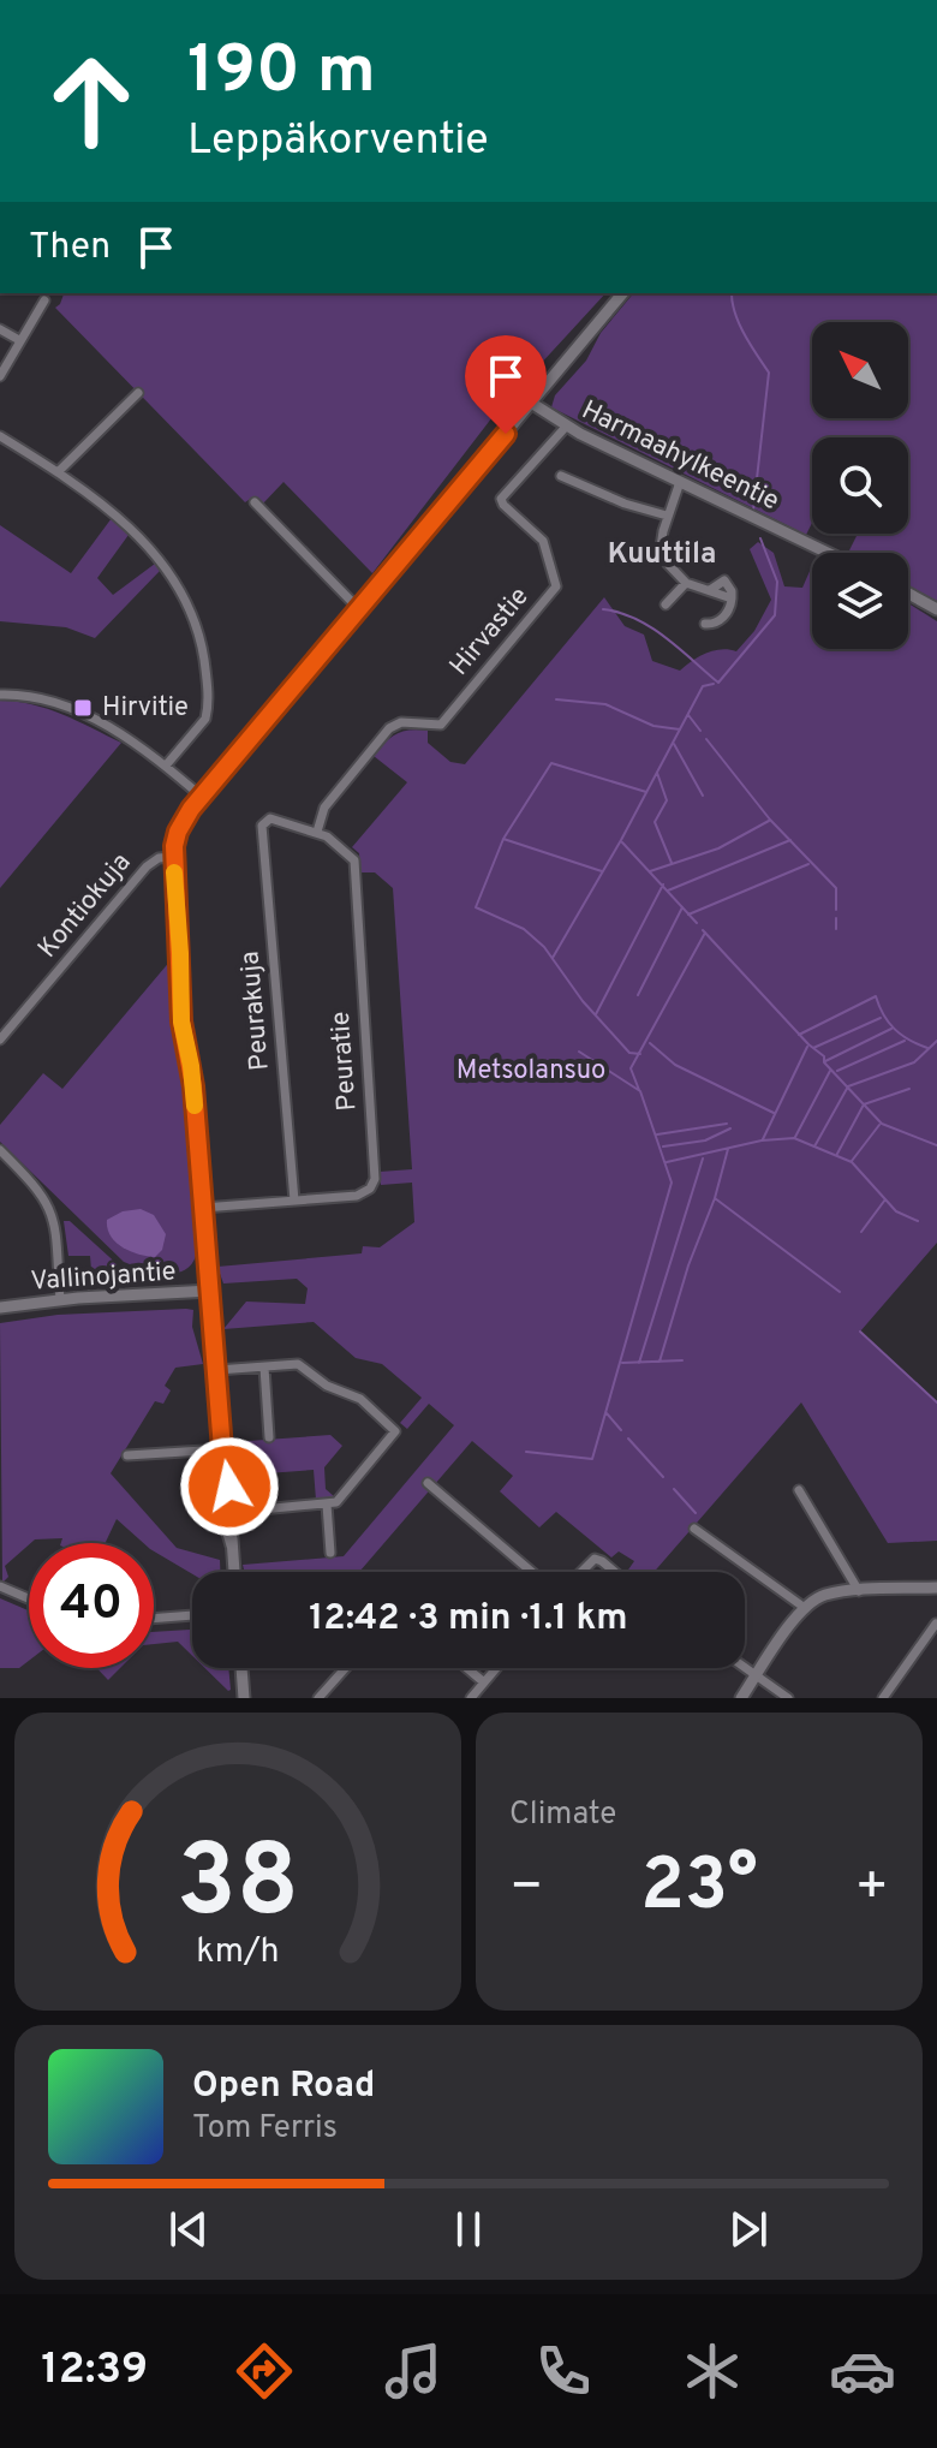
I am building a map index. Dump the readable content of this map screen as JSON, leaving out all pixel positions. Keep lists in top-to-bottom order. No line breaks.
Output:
{"streets":{"street":["Harmaahylkeentie","Hirvastie","Kontiokuja","Peurakuja","Peuratie","Vallinojantie"]},"crossings":[["Harmaahylkeentie","Hirvastie"],["Hirvastie","Peuratie"],["Peurakuja","Peuratie"]],"districts":["Kuuttila"],"parks":["Metsolansuo"],"places":{"transit":["Hirvitie"]},"north":"top left","page":{"turn":["190 m","Leppäkorventie"],"then":"Then","limit":"40","trip":"12:42 · 3 min · 1.1 km","tile":"Climate","heat":["−","23°","+"],"song":["Open Road","Tom Ferris"],"tabs":"12:39","gauge":["38","km/h"]}}
